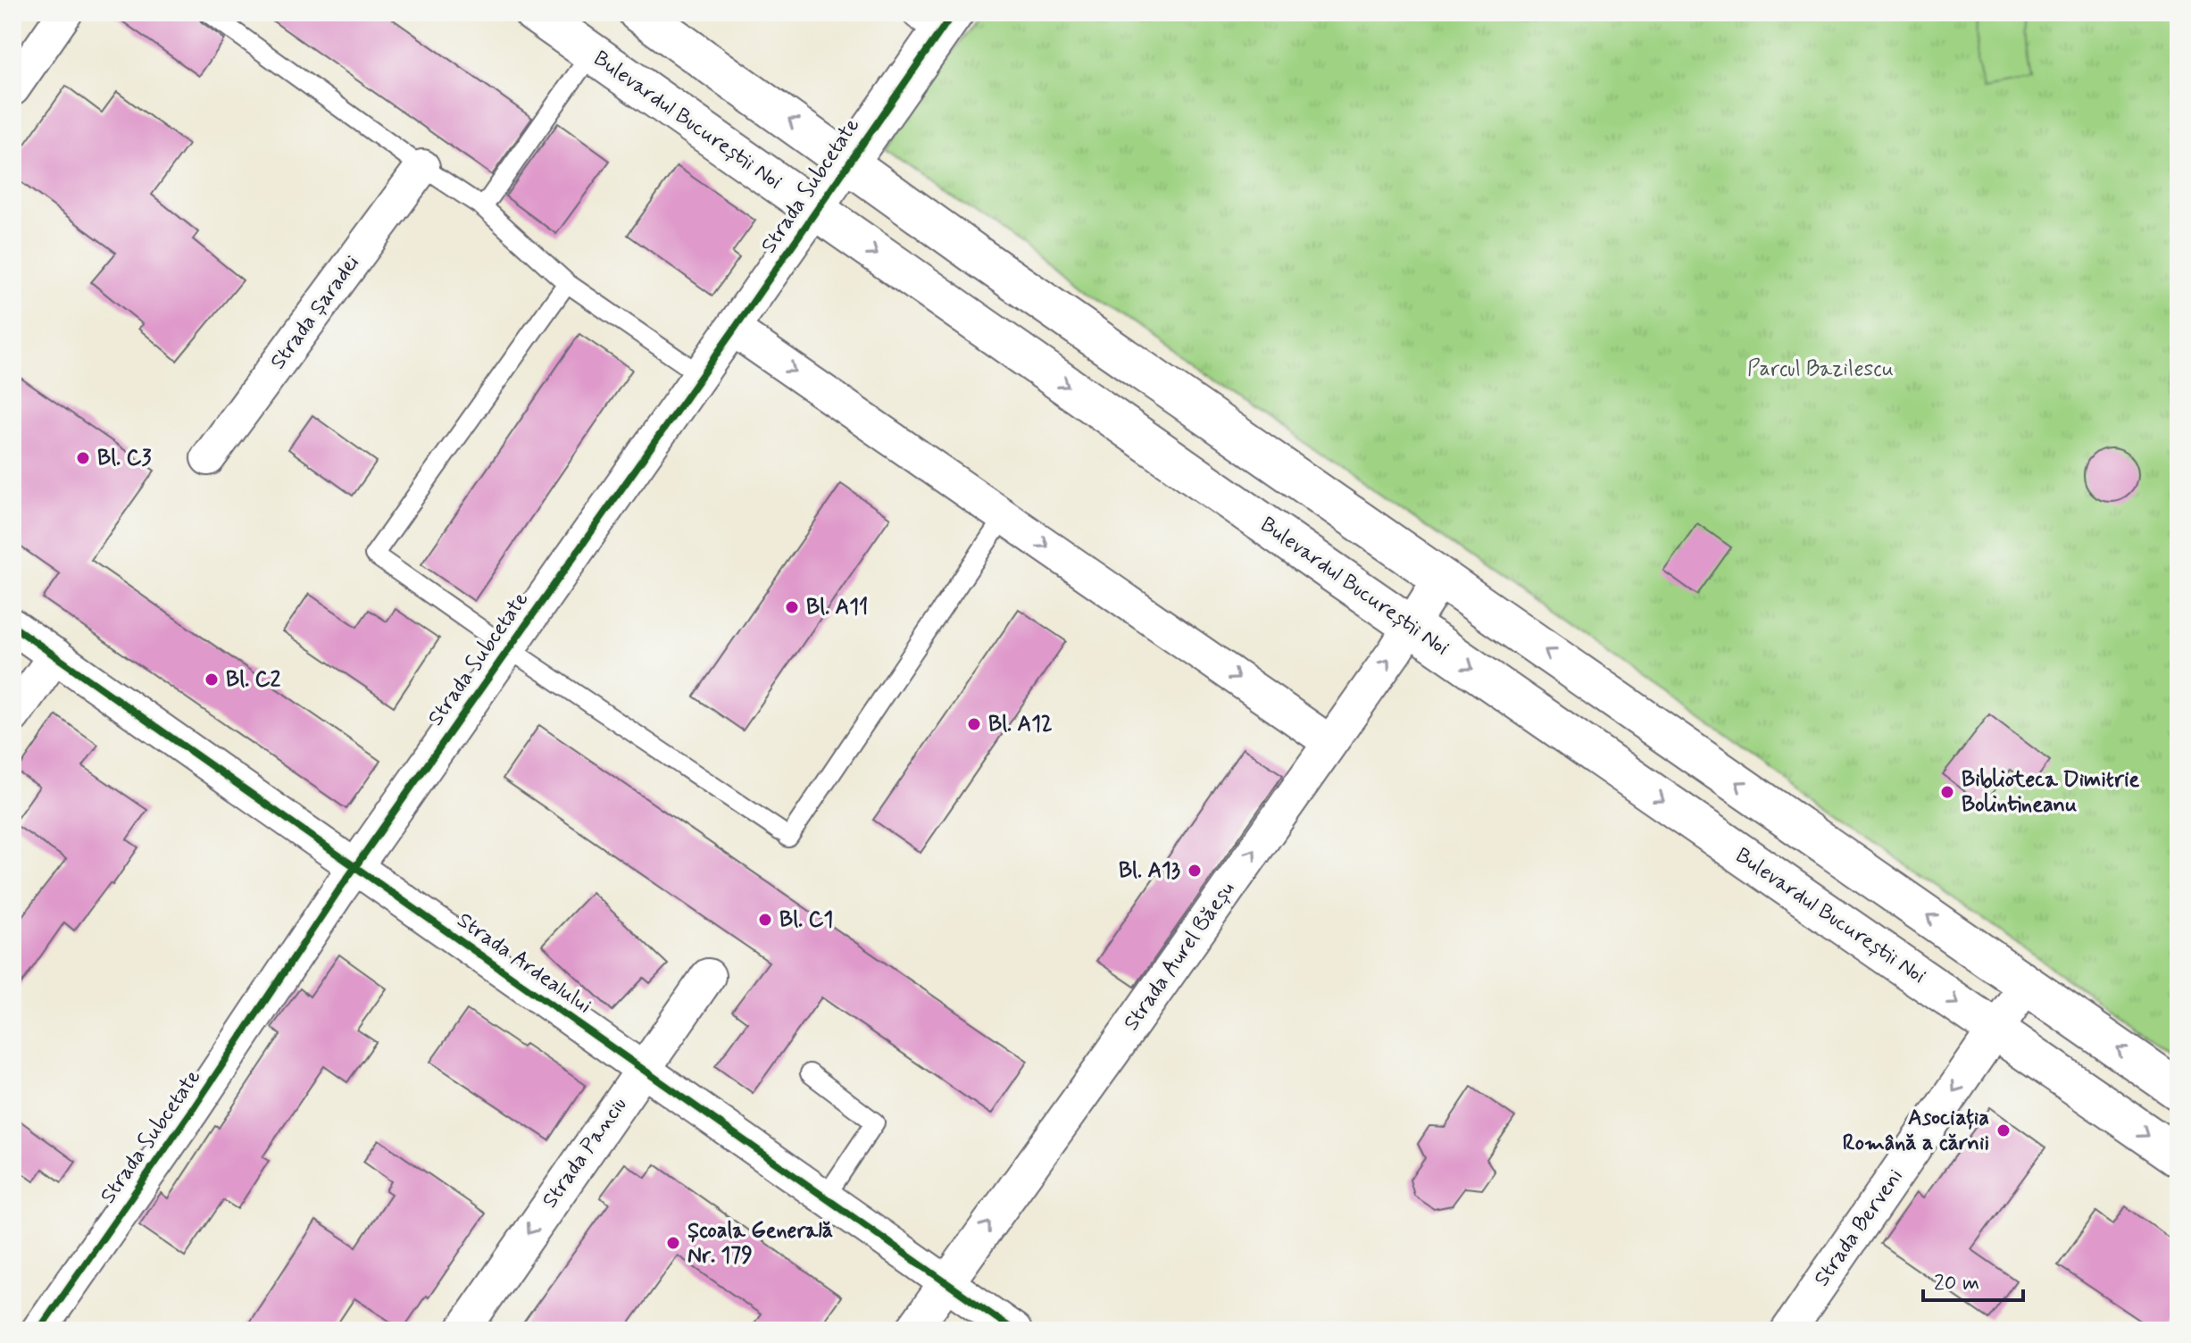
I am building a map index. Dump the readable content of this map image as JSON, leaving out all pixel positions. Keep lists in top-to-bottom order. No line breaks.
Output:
{"streets":{"main road":["Bulevardul Bucureștii Noi","Strada Subcetate"],"street":["Strada Șaradei","Strada Aurel Băeșu","Strada Ardealului","Strada Panciu","Strada Berveni"]},"crossings":[["Bulevardul Bucureștii Noi","Strada Subcetate"],["Bulevardul Bucureștii Noi","Strada Aurel Băeșu"],["Bulevardul Bucureștii Noi","Strada Berveni"],["Strada Subcetate","Strada Ardealului"],["Strada Aurel Băeșu","Strada Ardealului"],["Strada Ardealului","Strada Panciu"]],"one_way":["Strada Aurel Băeșu","Strada Panciu","Strada Berveni"],"parks":["Parcul Bazilescu"],"places":["Bl. C3","Bl. A11","Bl. C2","Bl. A12","Biblioteca Dimitrie Bolintineanu","Bl. A13","Bl. C1","Asociația Română a cărnii","Școala Generală Nr. 179"],"scale_bar":"20 m"}
